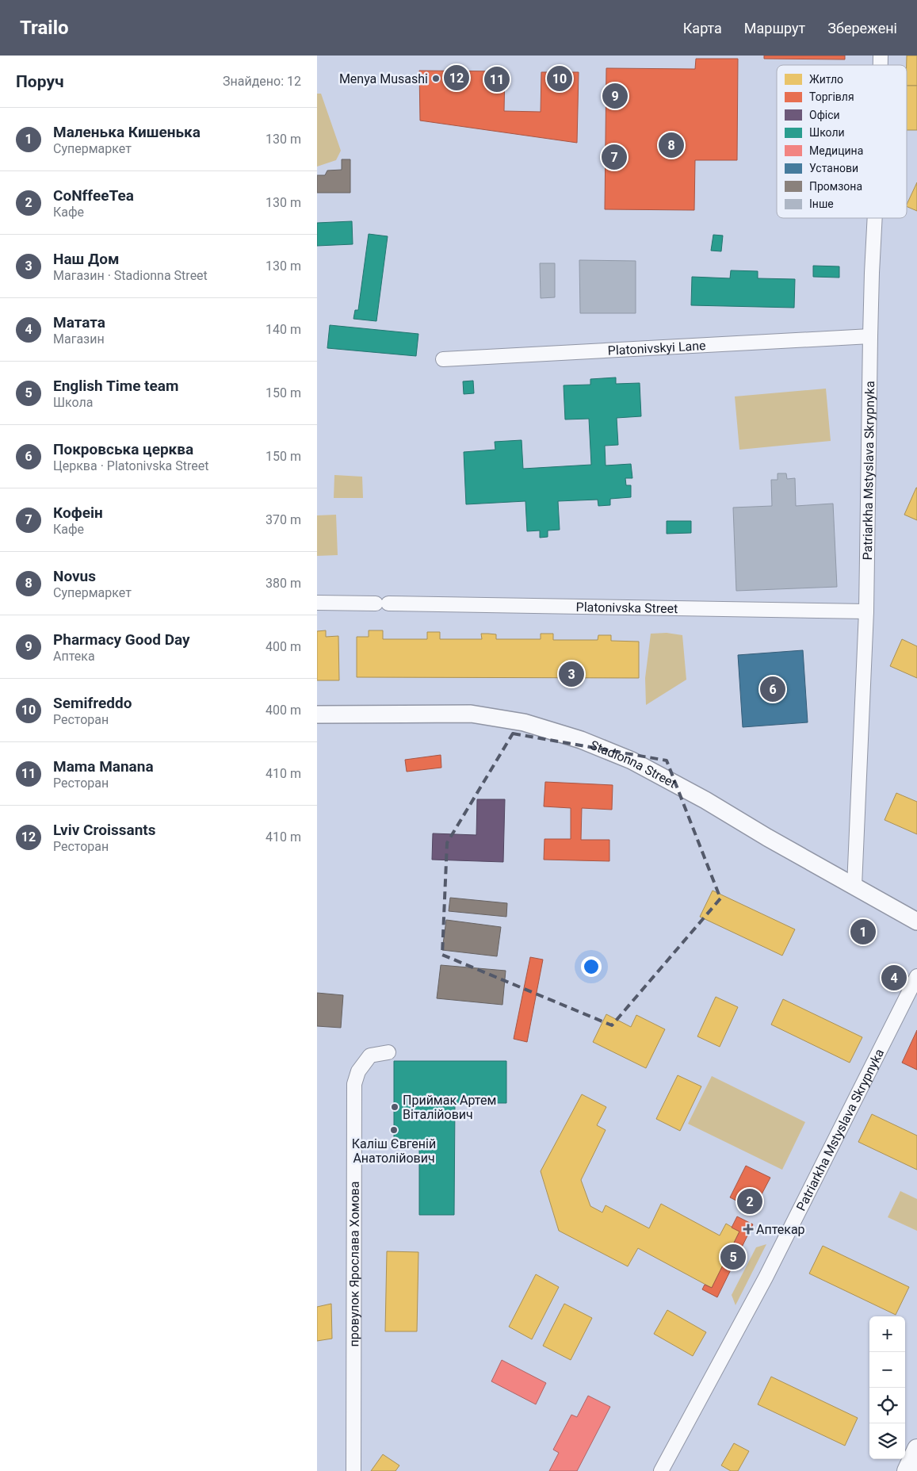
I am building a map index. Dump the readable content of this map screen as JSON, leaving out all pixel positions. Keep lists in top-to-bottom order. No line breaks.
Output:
{"streets":{"street":["Platonivskyi Lane","Patriarkha Mstyslava Skrypnyka","Platonivska Street","Stadionna Street","провулок Ярослава Хомова"]},"crossings":[["Platonivskyi Lane","Patriarkha Mstyslava Skrypnyka"],["Patriarkha Mstyslava Skrypnyka","Platonivska Street"],["Patriarkha Mstyslava Skrypnyka","Stadionna Street"]],"places":{"other":["Menya Musashi","Приймак Артем Віталійович","Каліш Євгеній Анатолійович"],"health":["Аптекар"]},"legend":["Житло","Торгівля","Офіси","Школи","Медицина","Установи","Промзона","Інше"],"page":{"header":"Trailo","nav":["Карта","Маршрут","Збережені"],"heading":["Поруч","Знайдено: 12"],"pins":["12","10","11","9","8","7","3","6","1","4","2","5"],"list":[{"mark":"1","name":"Маленька Кишенька","note":"Супермаркет","value":"130 m"},{"mark":"2","name":"CoNffeeTea","note":"Кафе","value":"130 m"},{"mark":"3","name":"Наш Дом","note":"Магазин · Stadionna Street","value":"130 m"},{"mark":"4","name":"Матата","note":"Магазин","value":"140 m"},{"mark":"5","name":"English Time team","note":"Школа","value":"150 m"},{"mark":"6","name":"Покровська церква","note":"Церква · Platonivska Street","value":"150 m"},{"mark":"7","name":"Кофеiн","note":"Кафе","value":"370 m"},{"mark":"8","name":"Novus","note":"Супермаркет","value":"380 m"},{"mark":"9","name":"Pharmacy Good Day","note":"Аптека","value":"400 m"},{"mark":"10","name":"Semifreddo","note":"Ресторан","value":"400 m"},{"mark":"11","name":"Mama Manana","note":"Ресторан","value":"410 m"},{"mark":"12","name":"Lviv Croissants","note":"Ресторан","value":"410 m"}],"map_buttons":["+","−"]}}
